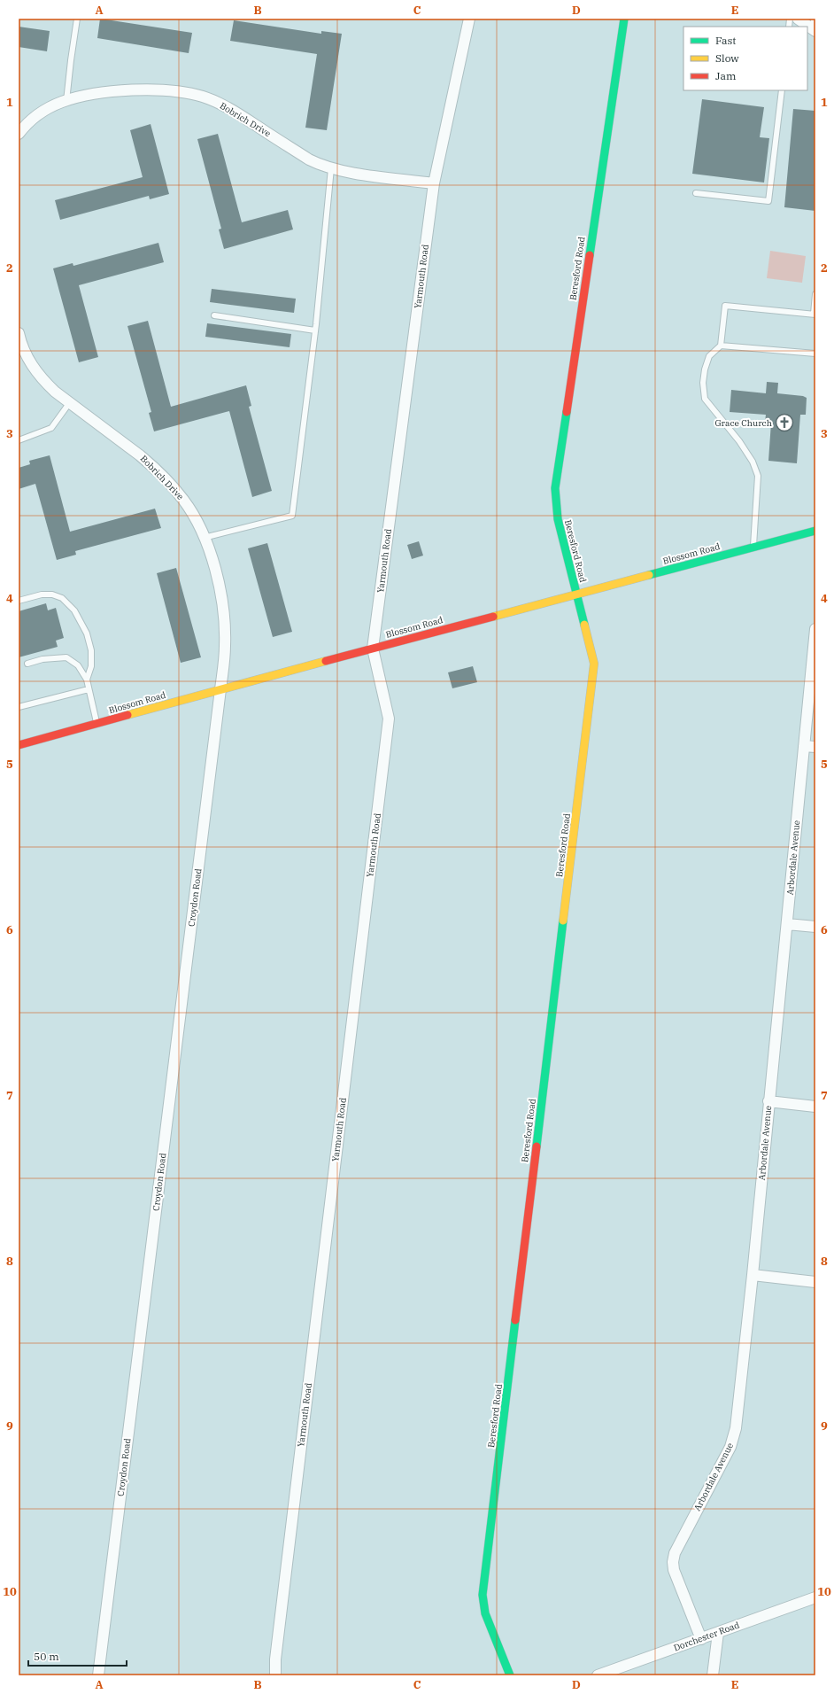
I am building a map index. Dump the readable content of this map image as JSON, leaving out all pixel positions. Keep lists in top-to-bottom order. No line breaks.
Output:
{"streets":{"street":["Bobrich Drive","Beresford Road","Yarmouth Road","Blossom Road","Arbordale Avenue","Croydon Road","Dorchester Road"]},"crossings":[["Bobrich Drive","Yarmouth Road"],["Bobrich Drive","Blossom Road"],["Bobrich Drive","Croydon Road"],["Beresford Road","Blossom Road"],["Yarmouth Road","Blossom Road"],["Blossom Road","Croydon Road"],["Arbordale Avenue","Dorchester Road"]],"places":{"church":["Grace Church"]},"legend":["Fast","Slow","Jam"],"scale_bar":"50 m","grid":{"columns":["A","B","C","D","E"],"rows":["1","2","3","4","5","6","7","8","9","10"]}}
